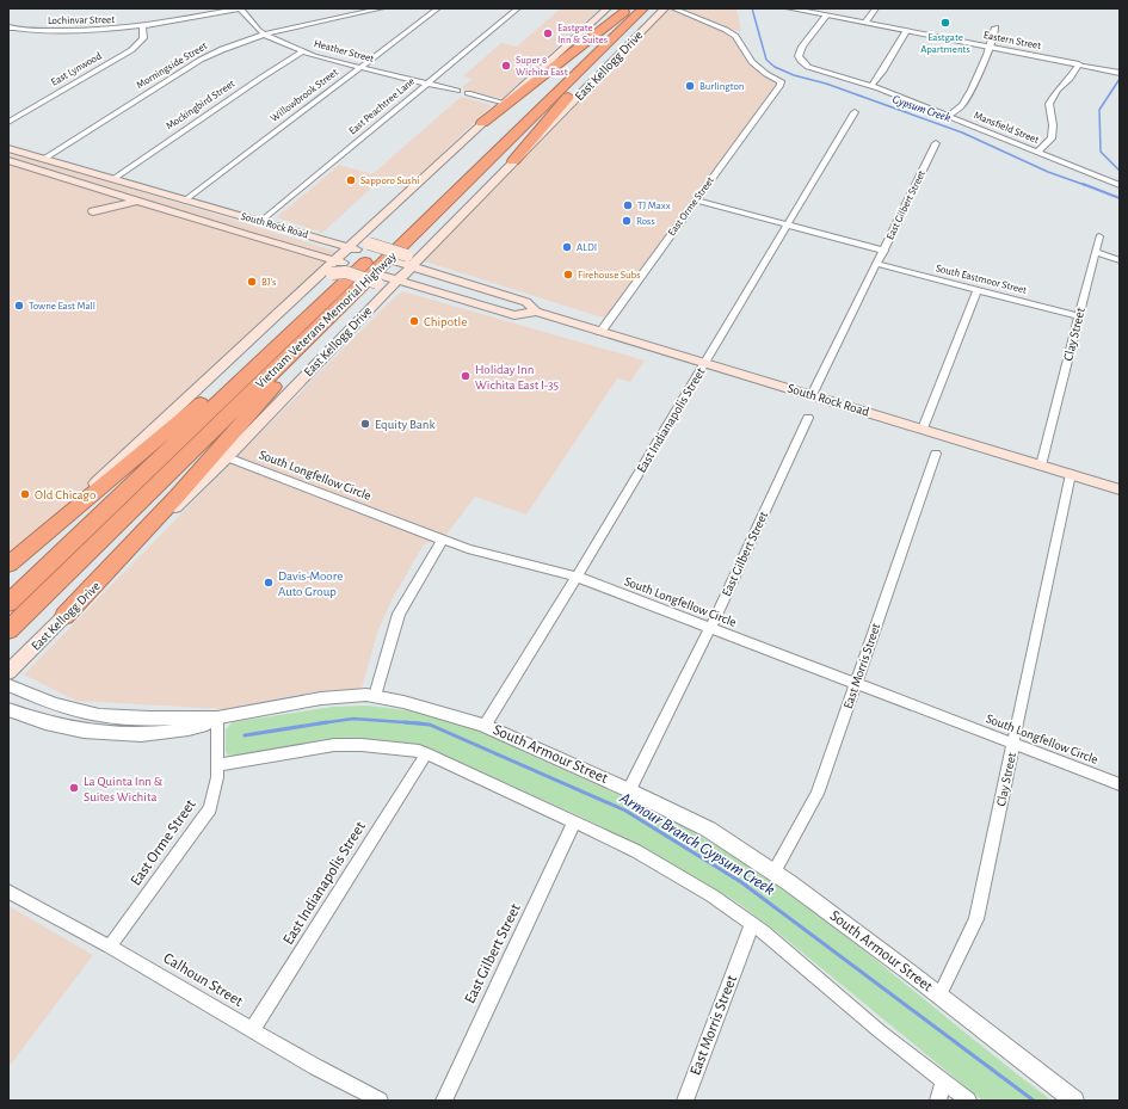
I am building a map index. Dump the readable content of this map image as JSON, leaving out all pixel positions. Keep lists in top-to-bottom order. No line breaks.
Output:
{"streets":{"highway":["Vietnam Veterans Memorial Highway"],"main road":["East Kellogg Drive","South Rock Road"],"street":["Lochinvar Street","Eastern Street","Heather Street","Morningside Street","East Lynwood","Willowbrook Street","Mockingbird Street","East Peachtree Lane","Mansfield Street","East Gilbert Street","East Orme Street","South Eastmoor Street","Clay Street","East Indianapolis Street","South Longfellow Circle","East Morris Street","South Armour Street","Calhoun Street"]},"crossings":[["Lochinvar Street","Heather Street"],["Lochinvar Street","East Lynwood"],["Eastern Street","Mansfield Street"],["Heather Street","Morningside Street"],["Heather Street","Willowbrook Street"],["Heather Street","Mockingbird Street"],["Heather Street","East Peachtree Lane"],["Morningside Street","South Rock Road"],["East Kellogg Drive","South Rock Road"],["East Kellogg Drive","South Longfellow Circle"],["Willowbrook Street","South Rock Road"],["Mockingbird Street","South Rock Road"],["East Peachtree Lane","South Rock Road"],["East Gilbert Street","South Rock Road"],["East Gilbert Street","South Eastmoor Street"],["East Gilbert Street","South Longfellow Circle"],["East Gilbert Street","South Armour Street"],["East Orme Street","South Rock Road"],["East Orme Street","South Armour Street"],["East Orme Street","Calhoun Street"],["South Rock Road","Vietnam Veterans Memorial Highway"],["South Rock Road","Clay Street"],["South Rock Road","East Indianapolis Street"],["South Eastmoor Street","Clay Street"],["Clay Street","South Longfellow Circle"],["Clay Street","South Armour Street"],["East Indianapolis Street","South Longfellow Circle"],["East Indianapolis Street","South Armour Street"],["East Indianapolis Street","Calhoun Street"],["South Longfellow Circle","East Morris Street"],["East Morris Street","South Armour Street"]],"water":["Gypsum Creek","Armour Branch Gypsum Creek"],"places":["Eastgate Apartments","Eastgate Inn & Suites","Super 8 Wichita East","Burlington","Sapporo Sushi","TJ Maxx","Ross","ALDI","Firehouse Subs","BJ's","Towne East Mall","Chipotle","Holiday Inn Wichita East I-35","Equity Bank","Old Chicago","Davis-Moore Auto Group","La Quinta Inn & Suites Wichita"]}
